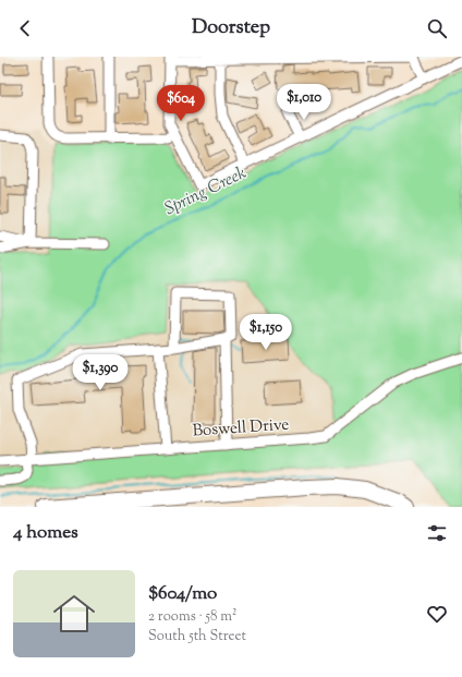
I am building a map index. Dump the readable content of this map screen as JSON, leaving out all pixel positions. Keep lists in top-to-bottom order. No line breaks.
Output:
{"streets":{"street":["Boswell Drive"]},"water":["Spring Creek"],"page":{"header":"Doorstep","price":["$1,010","$604","$1,150","$1,390"],"heading":"4 homes","list":[{"name":"$604/mo","note":"2 rooms · 58 m² · South 5th Street"}]}}
